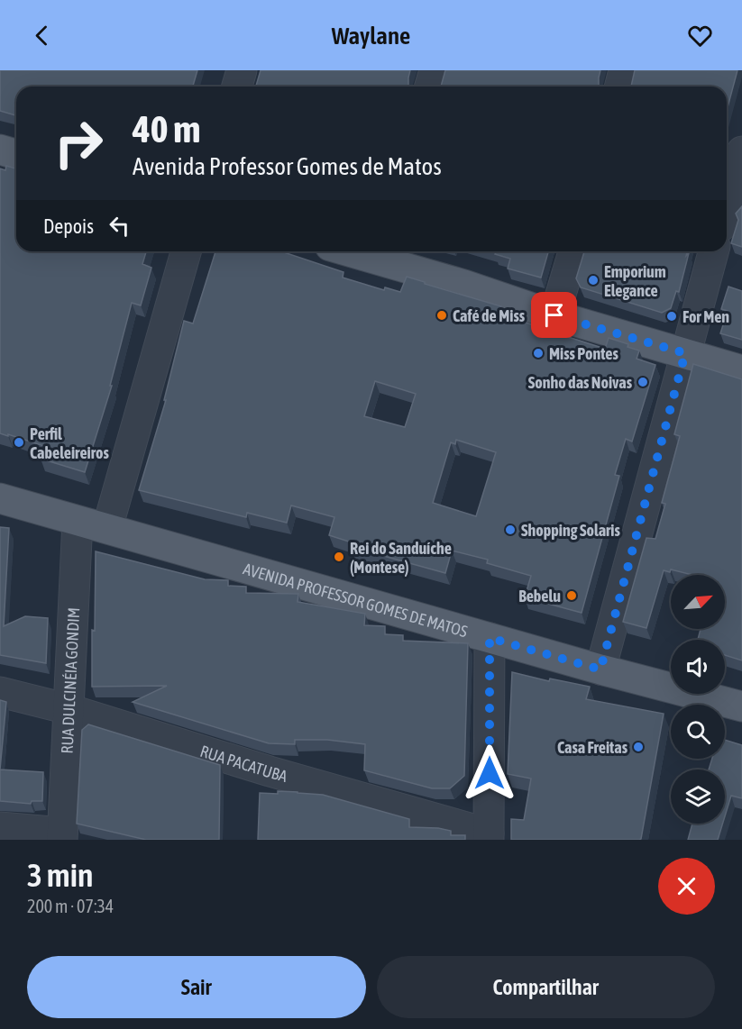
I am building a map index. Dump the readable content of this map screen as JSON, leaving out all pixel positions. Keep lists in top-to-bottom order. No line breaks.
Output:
{"streets":{"main road":["AVENIDA PROFESSOR GOMES DE MATOS"],"street":["RUA DULCINÉIA GONDIM","RUA PACATUBA"]},"crossings":[["AVENIDA PROFESSOR GOMES DE MATOS","RUA DULCINÉIA GONDIM"],["RUA DULCINÉIA GONDIM","RUA PACATUBA"]],"places":["Emporium Elegance","Café de Miss","For Men","Miss Pontes","Sonho das Noivas","Perfil Cabeleireiros","Shopping Solaris","Rei do Sanduíche (Montese)","Bebelu","Casa Freitas"],"north":"top right","page":{"header":"Waylane","turn":["40 m","Avenida Professor Gomes de Matos"],"then":"Depois","heading":["3 min","200 m · 07:34"],"buttons":["Sair","Compartilhar"]}}
